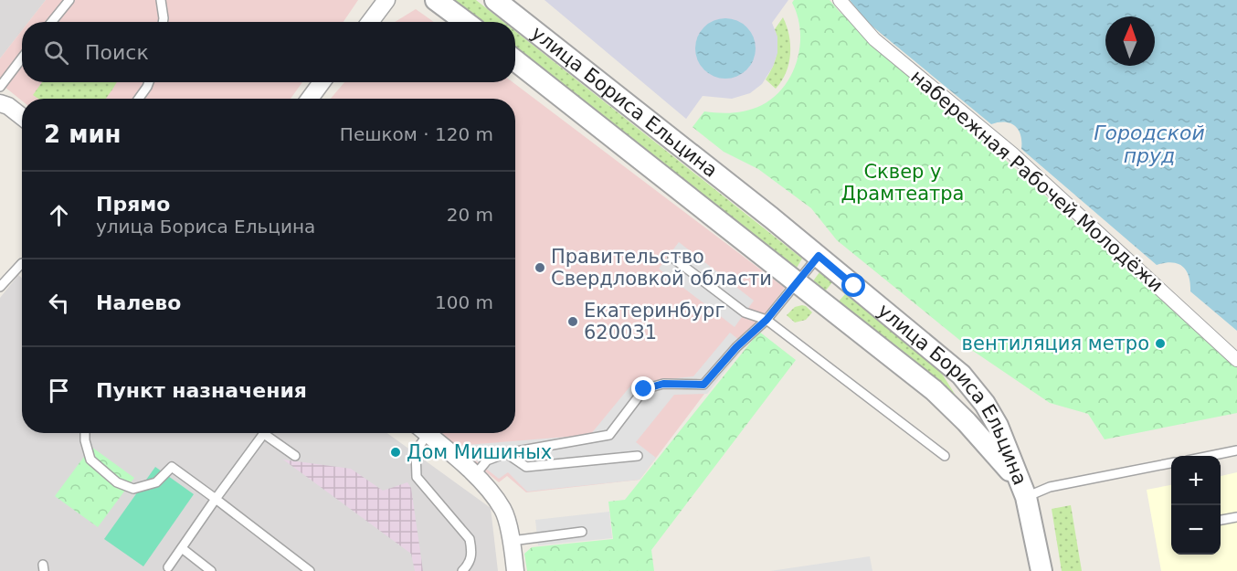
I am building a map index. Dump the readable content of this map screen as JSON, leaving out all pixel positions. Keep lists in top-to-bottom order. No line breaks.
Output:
{"streets":{"street":["улица Бориса Ельцина","набережная Рабочей Молодёжи"]},"water":["Городской пруд"],"parks":["Сквер у Драмтеатра"],"places":["Правительство Свердловкой области","Екатеринбург 620031","вентиляция метро","Дом Мишиных"],"north":"top","page":{"search":"Поиск","heading":["2 мин","Пешком · 120 m"],"list":[["Прямо","улица Бориса Ельцина","20 m"],["Налево","100 m"],"Пункт назначения"],"map_buttons":["+","−"]}}
